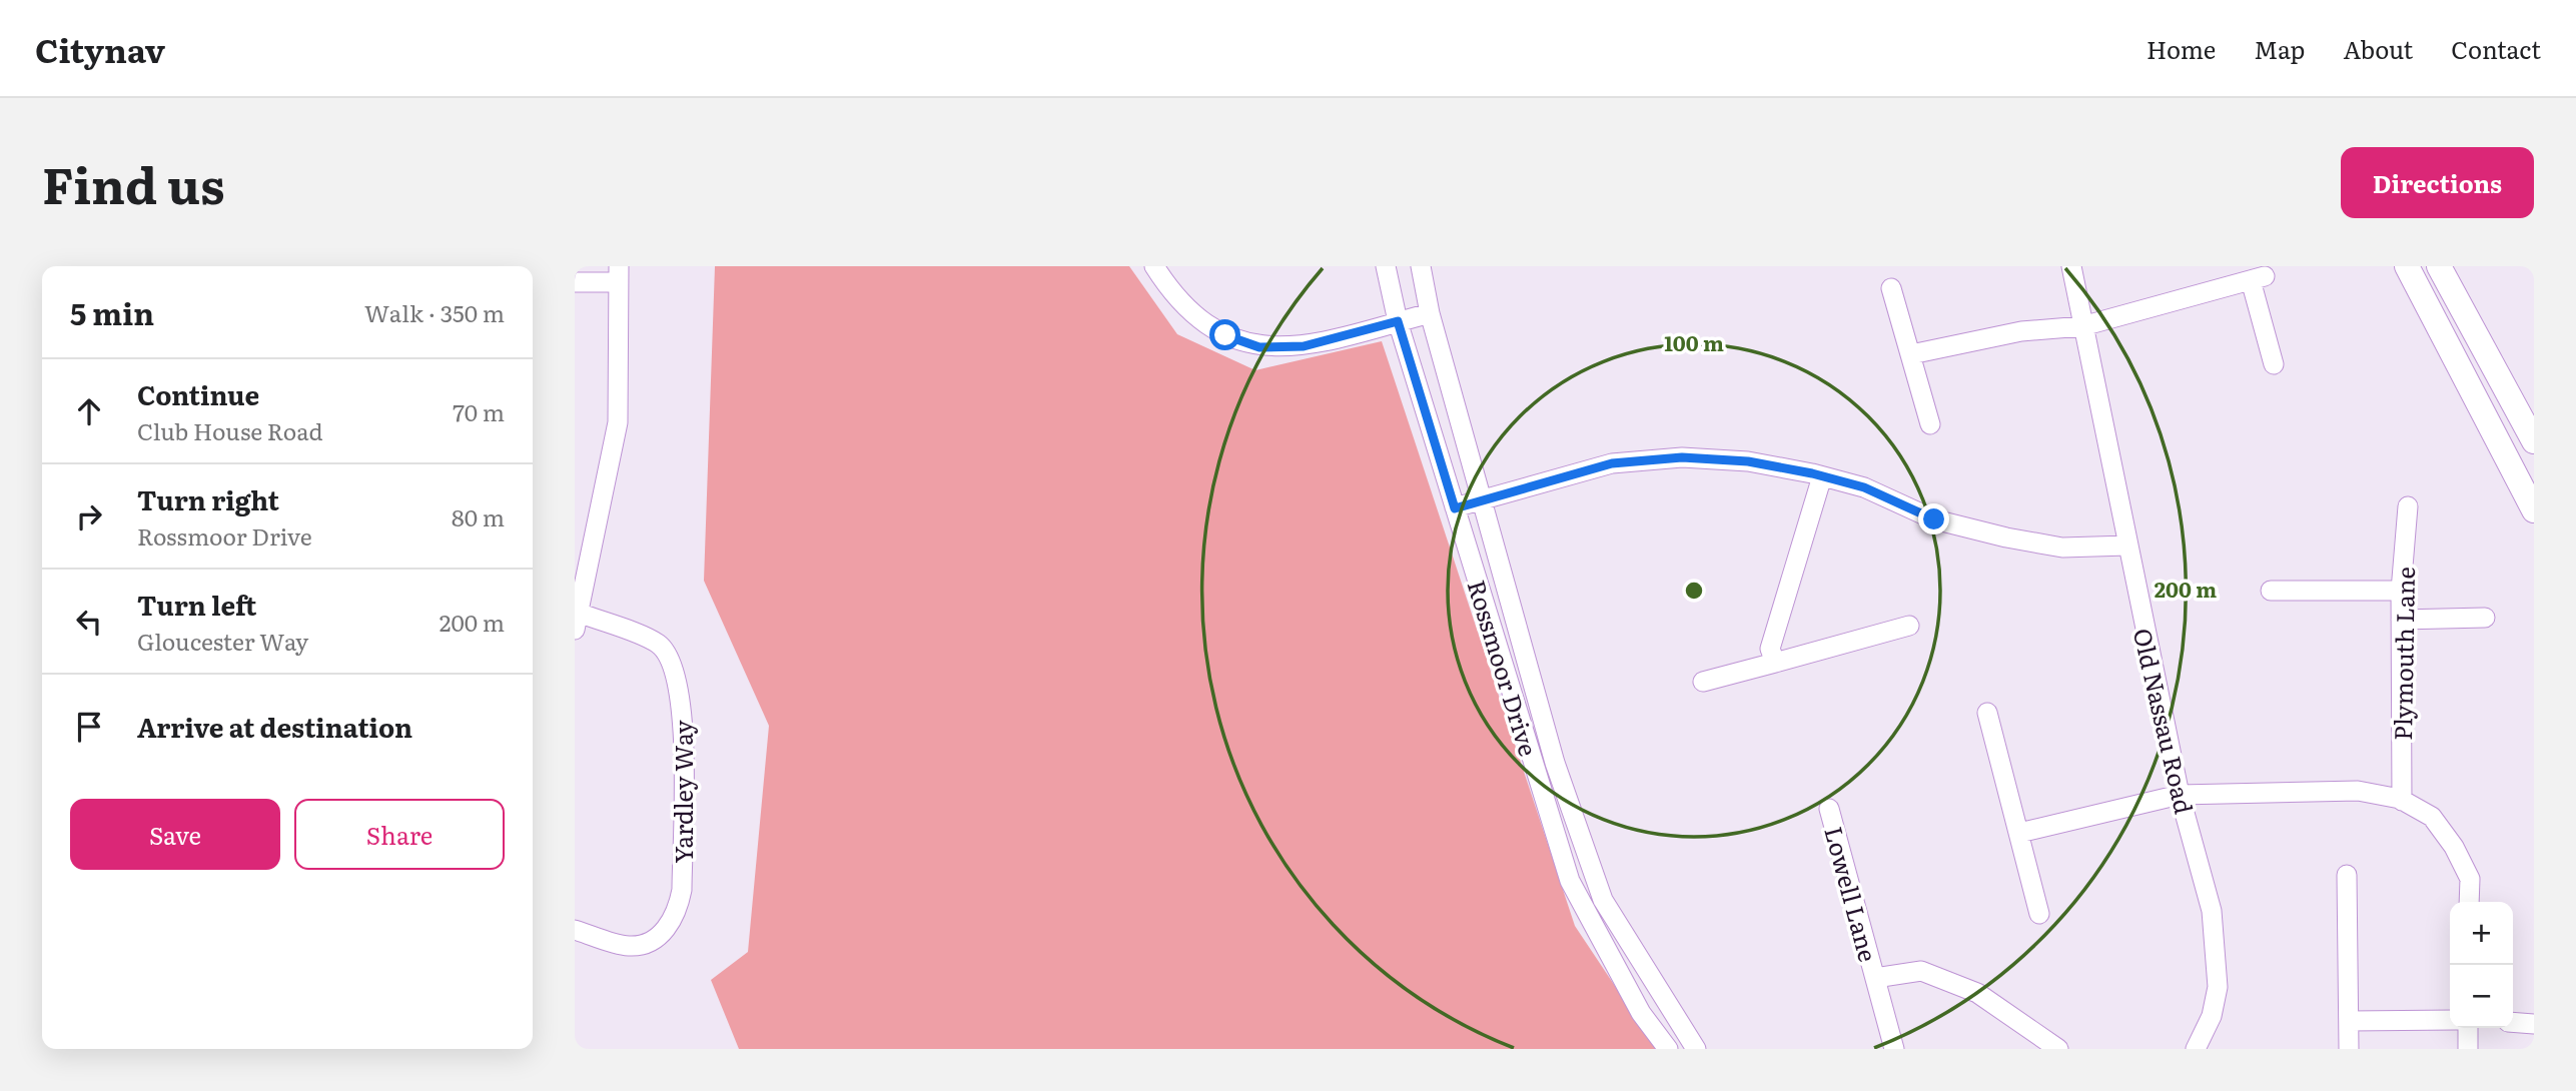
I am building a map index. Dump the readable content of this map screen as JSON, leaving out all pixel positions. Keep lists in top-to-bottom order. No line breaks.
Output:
{"streets":{"street":["Plymouth Lane","Rossmoor Drive","Old Nassau Road","Yardley Way","Lowell Lane"]},"page":{"header":"Citynav","nav":["Home","Map","About","Contact"],"title":"Find us","buttons":["Directions",["Save","Share"]],"heading":["5 min","Walk · 350 m"],"list":[["Continue","Club House Road","70 m"],["Turn right","Rossmoor Drive","80 m"],["Turn left","Gloucester Way","200 m"],"Arrive at destination"],"map_buttons":["+","−"]},"rings":["100 m","200 m"]}
